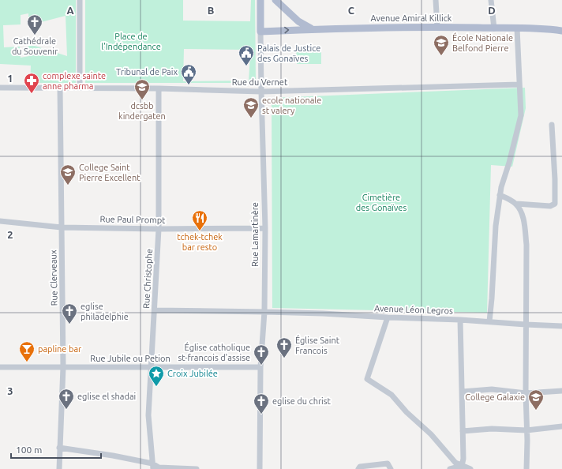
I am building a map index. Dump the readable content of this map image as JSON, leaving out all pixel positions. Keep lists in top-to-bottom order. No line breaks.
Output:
{"streets":{"main road":["Avenue Amiral Killick","Rue Lamartinère"],"street":["Rue du Vernet","Rue Paul Prompt","Rue Clerveaux","Rue Christophe","Avenue Léon Legros","Rue Jubile ou Petion"]},"crossings":[["Avenue Amiral Killick","Rue Lamartinère"],["Rue du Vernet","Rue Lamartinère"],["Rue du Vernet","Rue Clerveaux"],["Rue du Vernet","Rue Christophe"],["Rue Paul Prompt","Rue Lamartinère"],["Rue Paul Prompt","Rue Clerveaux"],["Rue Paul Prompt","Rue Christophe"],["Rue Lamartinère","Avenue Léon Legros"],["Rue Lamartinère","Rue Jubile ou Petion"],["Rue Clerveaux","Rue Jubile ou Petion"],["Rue Christophe","Avenue Léon Legros"],["Rue Christophe","Rue Jubile ou Petion"]],"parks":["Place de l'Indépendance","Cimetière des Gonaïves"],"places":{"church":["Cathédrale du Souvenir","eglise philadelphie","Église Saint Francois","Église catholique st-francois d'assise","eglise el shadai","eglise du christ"],"school or university":["École Nationale Belfond Pierre","dcsbb kindergaten","ecole nationale st valery","College Saint Pierre Excellent","College Galaxie"],"public building":["Palais de Justice des Gonaïves","Tribunal de Paix"],"pharmacy":["complexe sainte anne pharma"],"restaurant":["tchek-tchek bar resto"],"bar":["papline bar"],"place":["Croix Jubilée"]},"scale_bar":"100 m","grid":{"columns":["A","B","C","D"],"rows":["1","2","3"]}}
